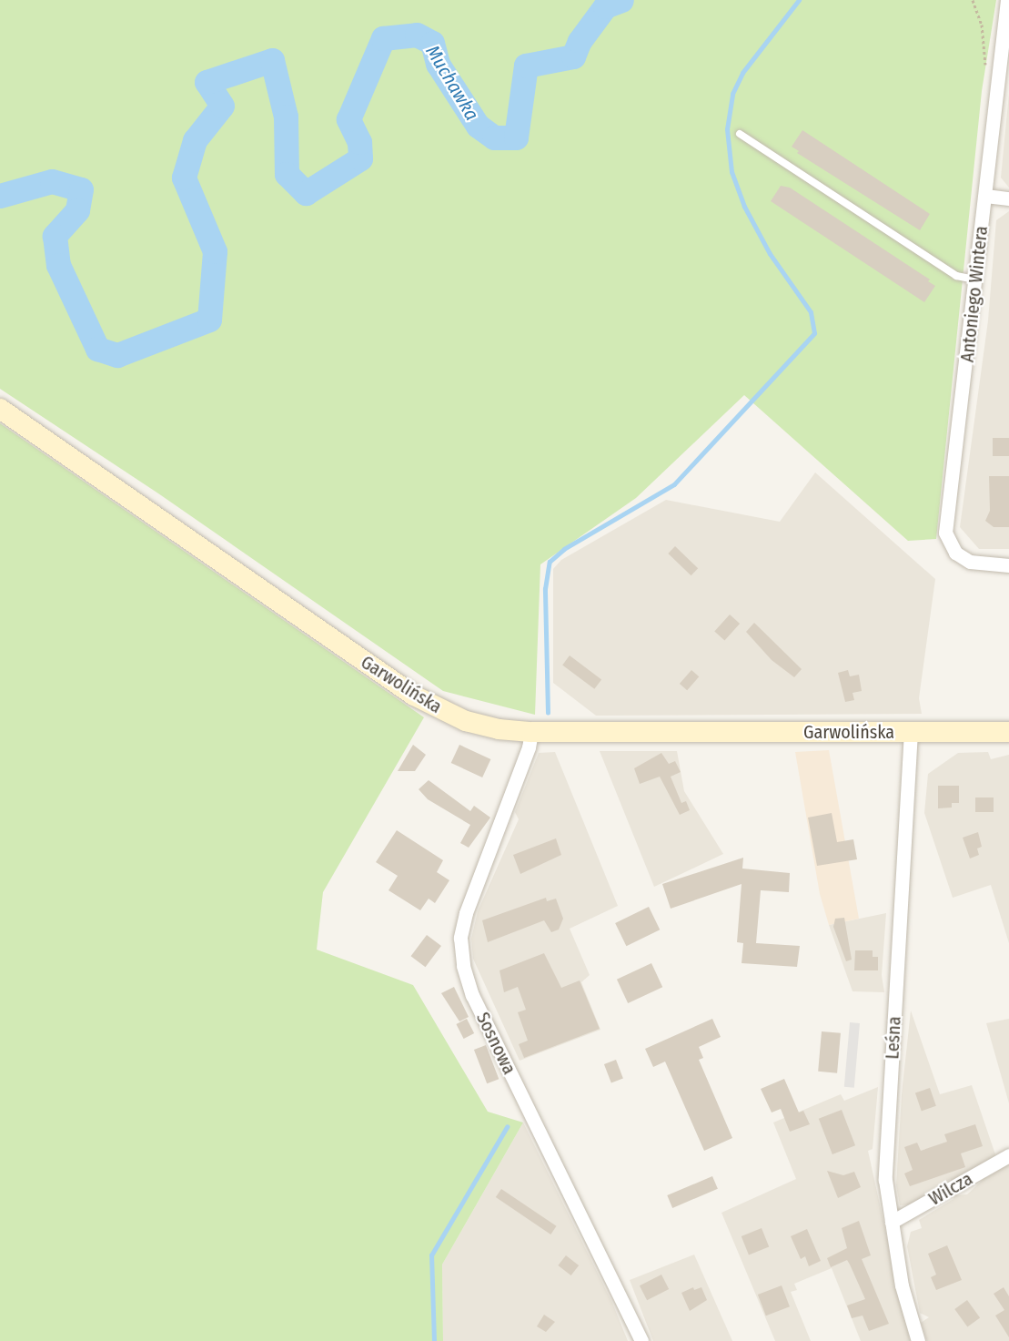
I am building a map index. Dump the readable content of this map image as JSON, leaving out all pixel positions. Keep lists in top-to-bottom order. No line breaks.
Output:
{"streets":{"main road":["Garwolińska"],"street":["Antoniego Wintera","Leśna","Sosnowa","Wilcza"]},"crossings":[["Garwolińska","Leśna"],["Garwolińska","Sosnowa"],["Leśna","Wilcza"]],"water":["Muchawka"]}
